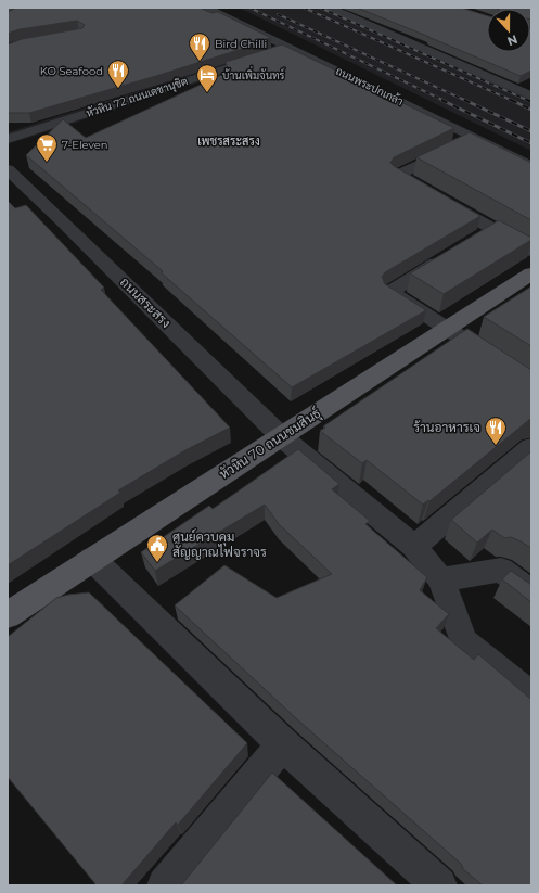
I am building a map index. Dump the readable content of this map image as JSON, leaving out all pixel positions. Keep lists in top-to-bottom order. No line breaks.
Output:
{"streets":{"main road":["หัวหิน 70 ถนนชมสินธุ์"],"street":["ถนนพระปกเกล้า","หัวหิน 72 ถนนเดชานุชิต","ถนนสระสรง"]},"crossings":[["ถนนพระปกเกล้า","หัวหิน 72 ถนนเดชานุชิต"],["ถนนสระสรง","หัวหิน 70 ถนนชมสินธุ์"]],"districts":["เพชรสระสรง"],"places":{"restaurant":["Bird Chilli","KO Seafood","ร้านอาหารเจ"],"hotel":["บ้านเพิ่มจันทร์"],"supermarket":["7-Eleven"],"public building":["ศูนย์ควบคุม สัญญาณไฟจราจร"]},"north":"bottom"}
